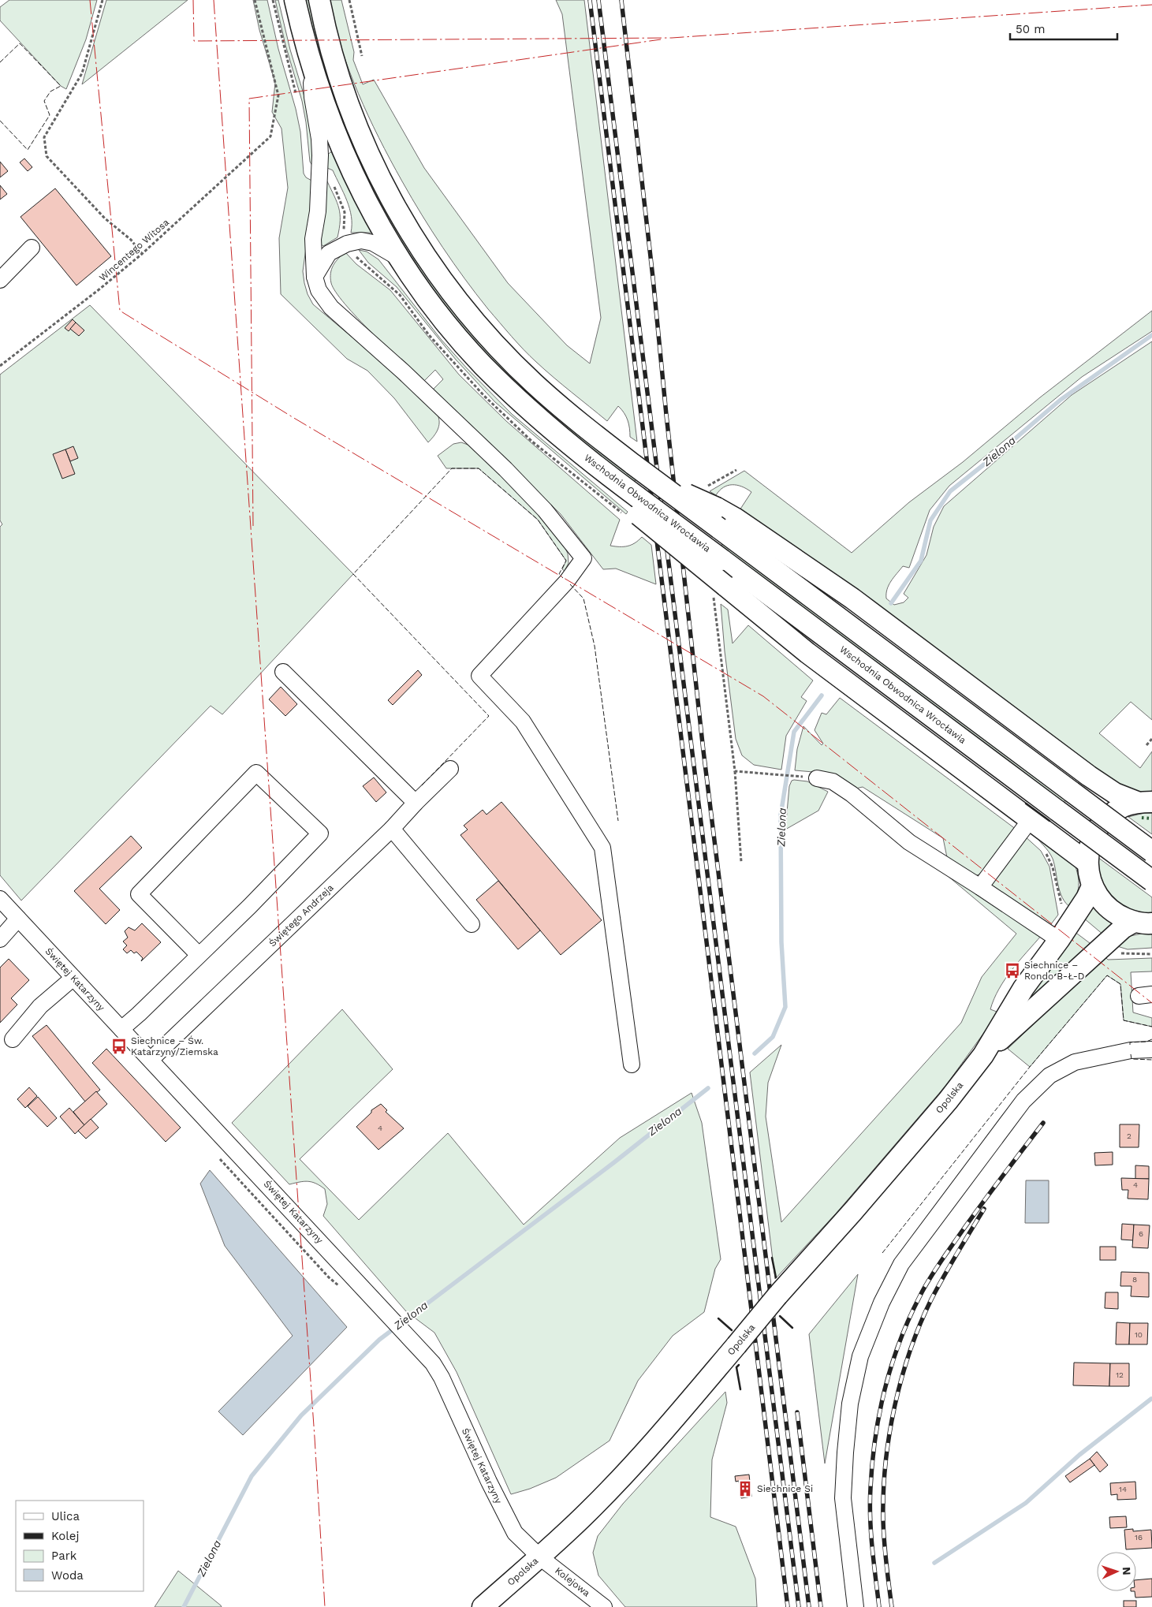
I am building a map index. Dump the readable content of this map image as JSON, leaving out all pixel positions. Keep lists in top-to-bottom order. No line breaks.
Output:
{"streets":{"main road":["Wschodnia Obwodnica Wrocławia","Opolska"],"street":["Świętego Andrzeja","Świętej Katarzyny","Kolejowa"],"path":["Wincentego Witosa"]},"crossings":[["Świętego Andrzeja","Świętej Katarzyny"],["Świętej Katarzyny","Opolska"],["Świętej Katarzyny","Kolejowa"],["Opolska","Kolejowa"]],"water":["Zielona"],"places":{"bus stop":["Siechnice – Rondo B-Ł-D","Siechnice – Św. Katarzyny/Ziemska"],"building":["Siechnice Si"]},"house_numbers":["4","2","4","6","8","10","12","14","16"],"legend":["Ulica","Kolej","Park","Woda"],"scale_bar":"50 m","north":"right"}
